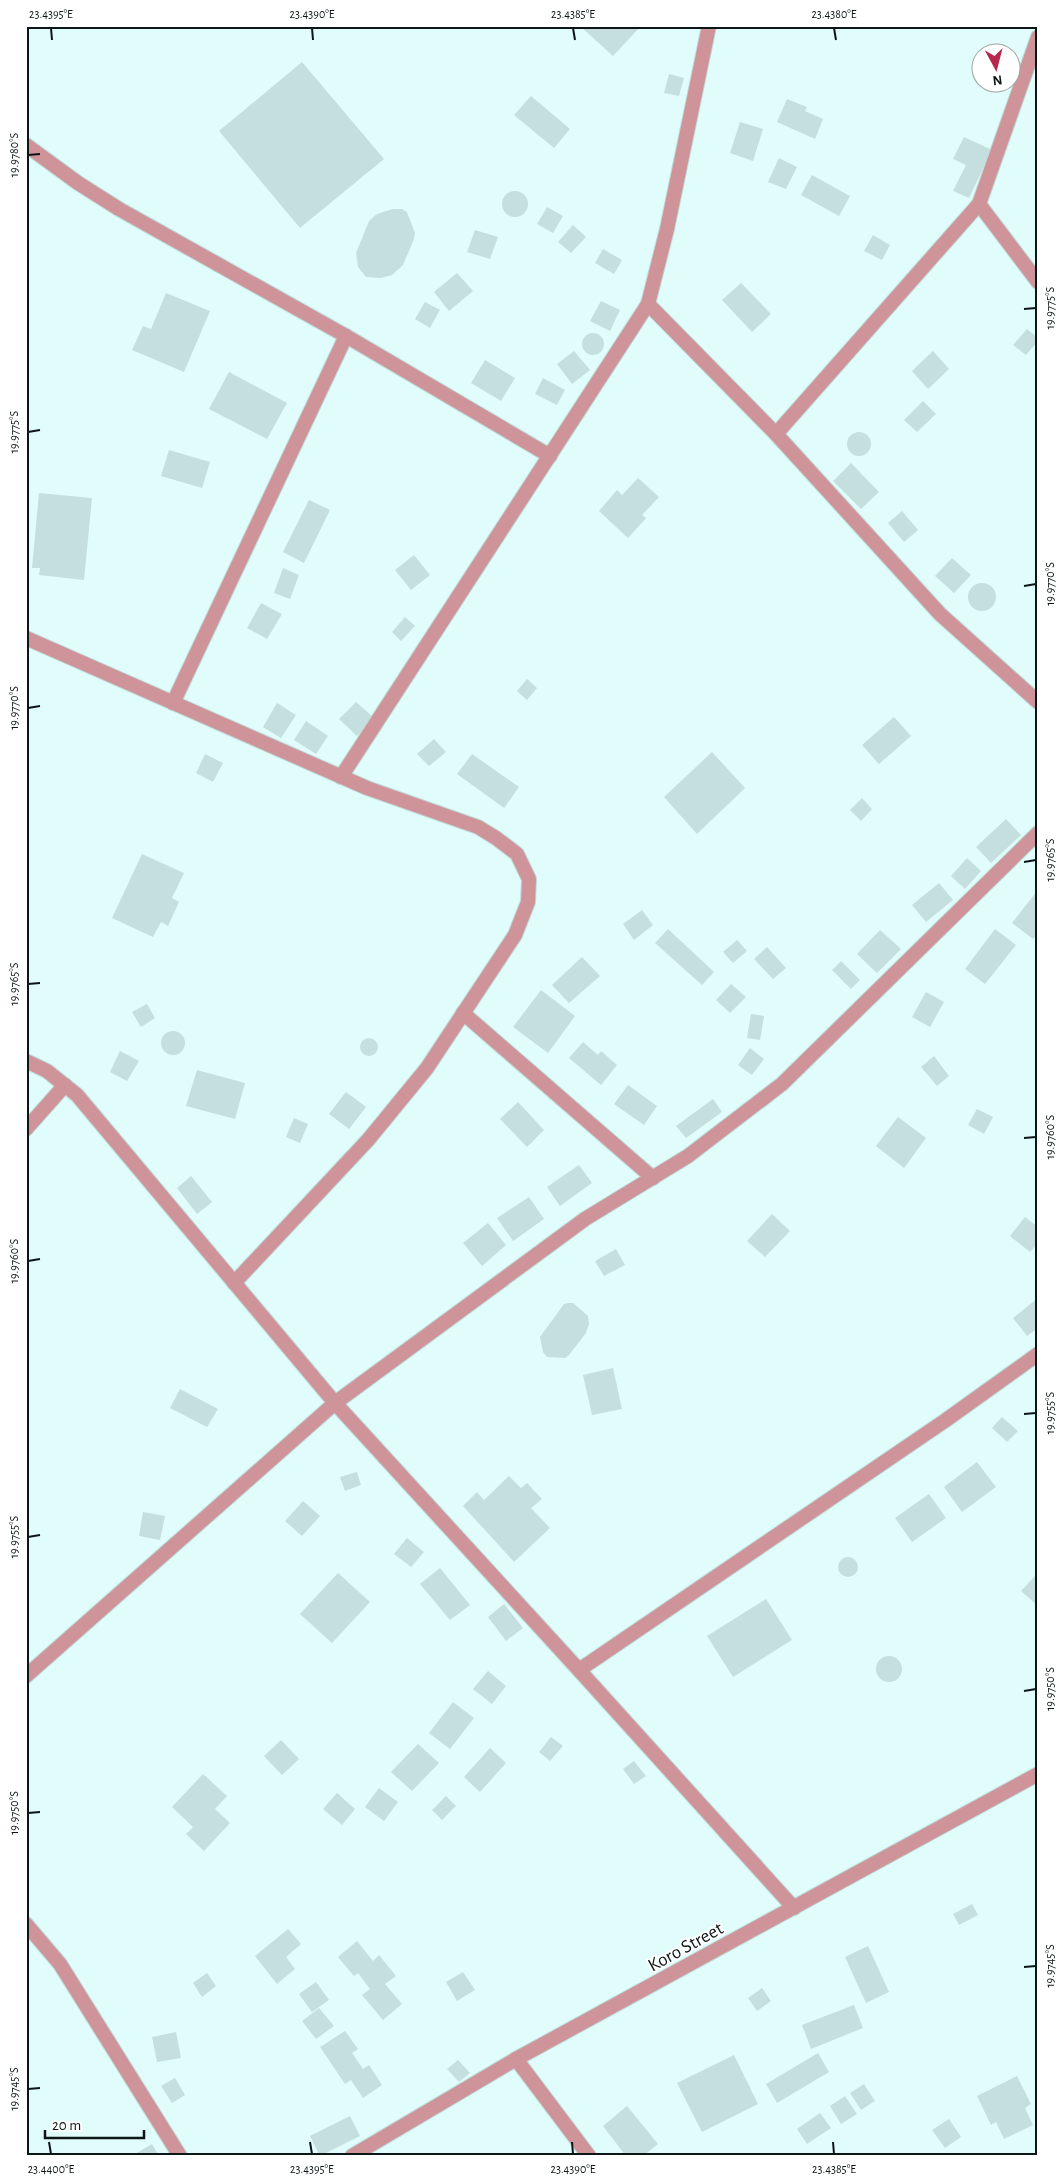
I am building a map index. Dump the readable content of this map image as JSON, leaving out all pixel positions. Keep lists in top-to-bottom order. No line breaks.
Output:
{"streets":{"street":["Koro Street"]},"scale_bar":"20 m","north":"bottom","coordinates":["23.4395°E","23.4390°E","23.4385°E","23.4380°E","19.9780°S","19.9775°S","19.9770°S","19.9765°S","19.9760°S","19.9755°S","19.9750°S","19.9745°S","23.4400°E"]}
